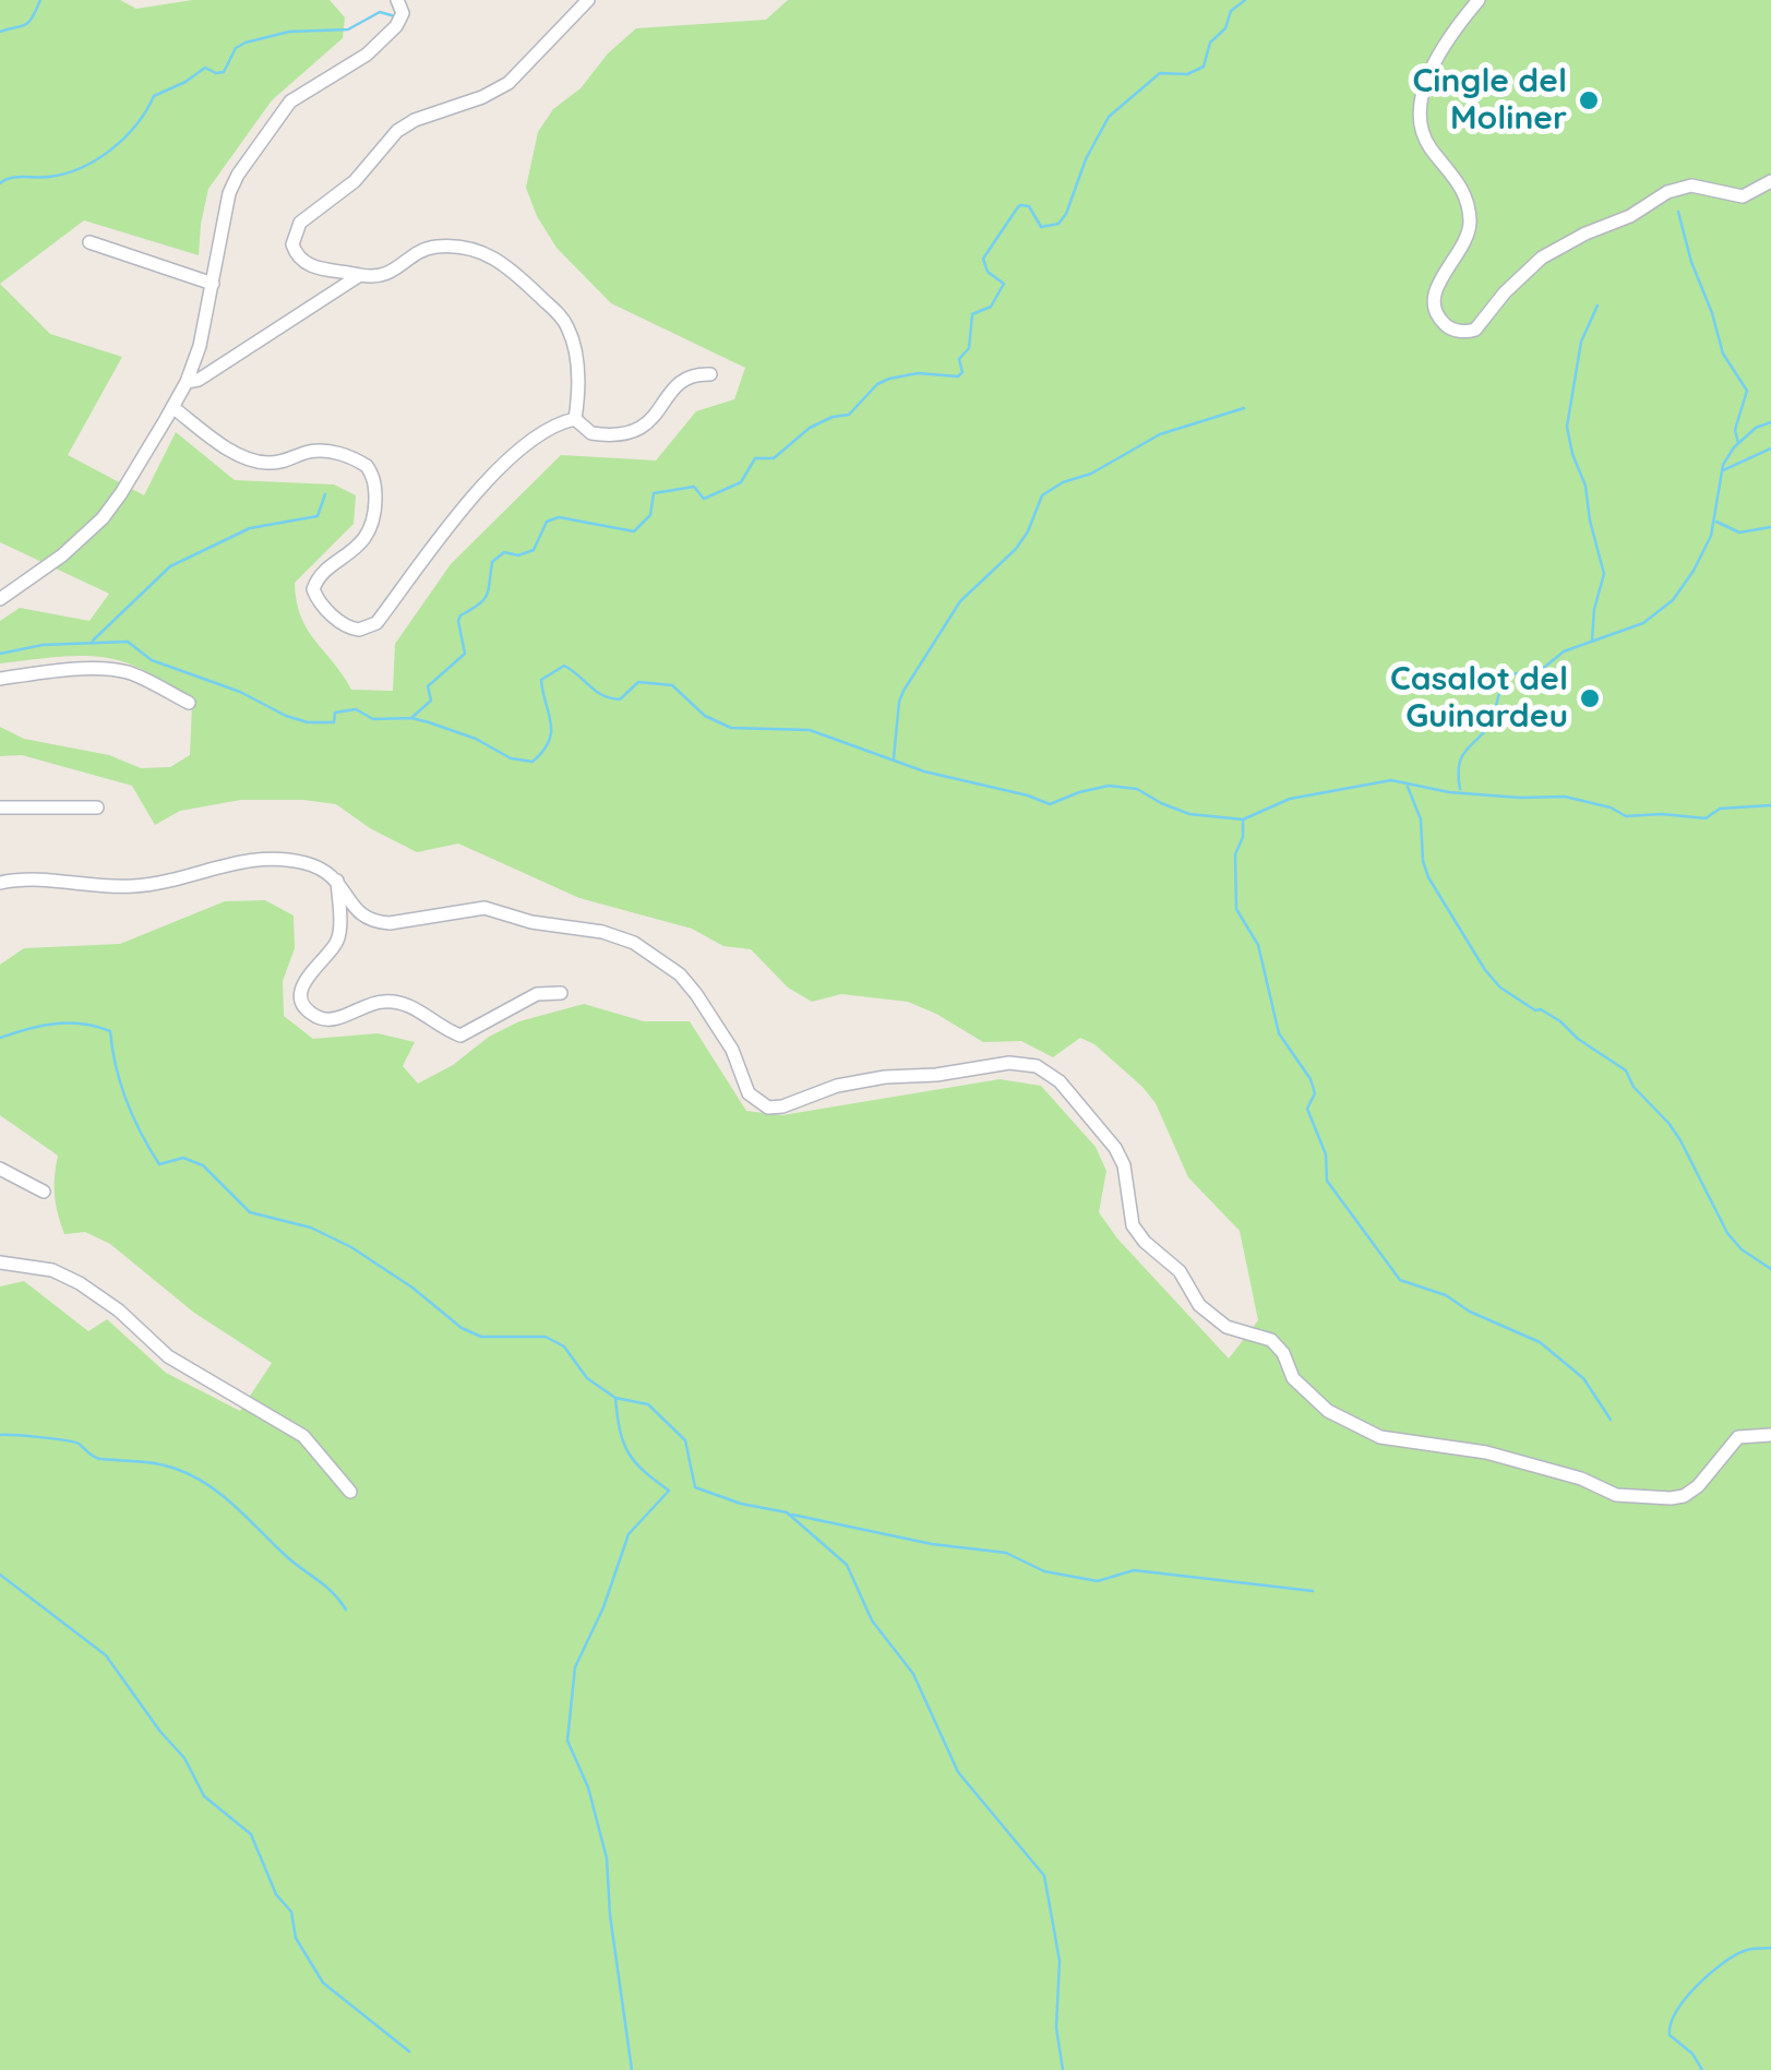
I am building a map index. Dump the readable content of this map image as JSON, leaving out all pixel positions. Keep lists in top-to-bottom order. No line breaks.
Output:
{"places":["Cingle del Moliner","Casalot del Guinardeu"]}
